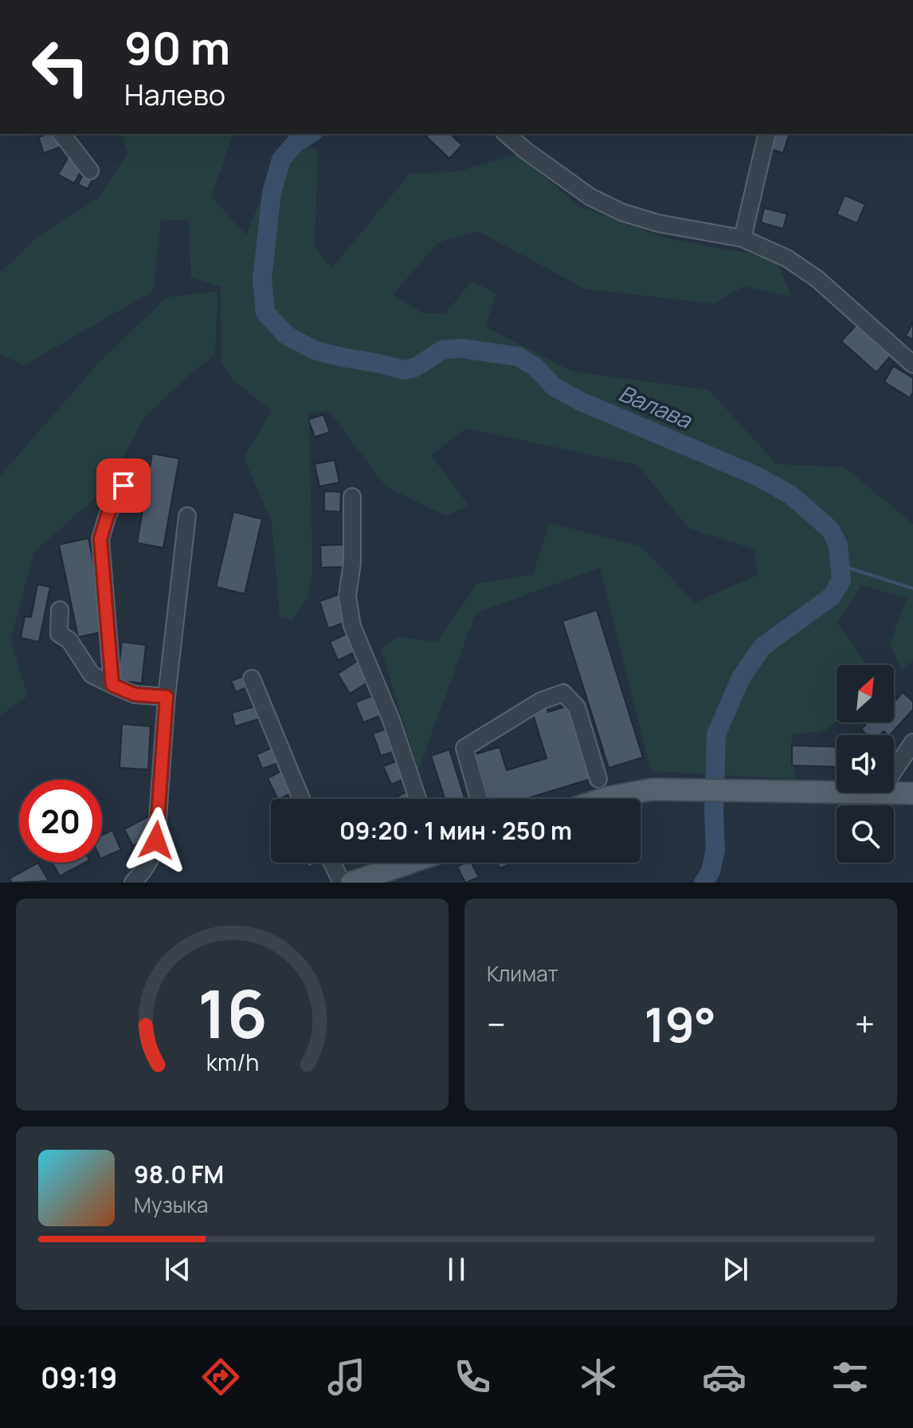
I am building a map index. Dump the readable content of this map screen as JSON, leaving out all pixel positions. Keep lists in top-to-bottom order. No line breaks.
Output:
{"water":["Валава"],"north":"top right","page":{"turn":["90 m","Налево"],"limit":"20","trip":"09:20 · 1 мин · 250 m","tile":"Климат","heat":["−","19°","+"],"song":["98.0 FM","Музыка"],"tabs":"09:19","gauge":["16","km/h"]}}
